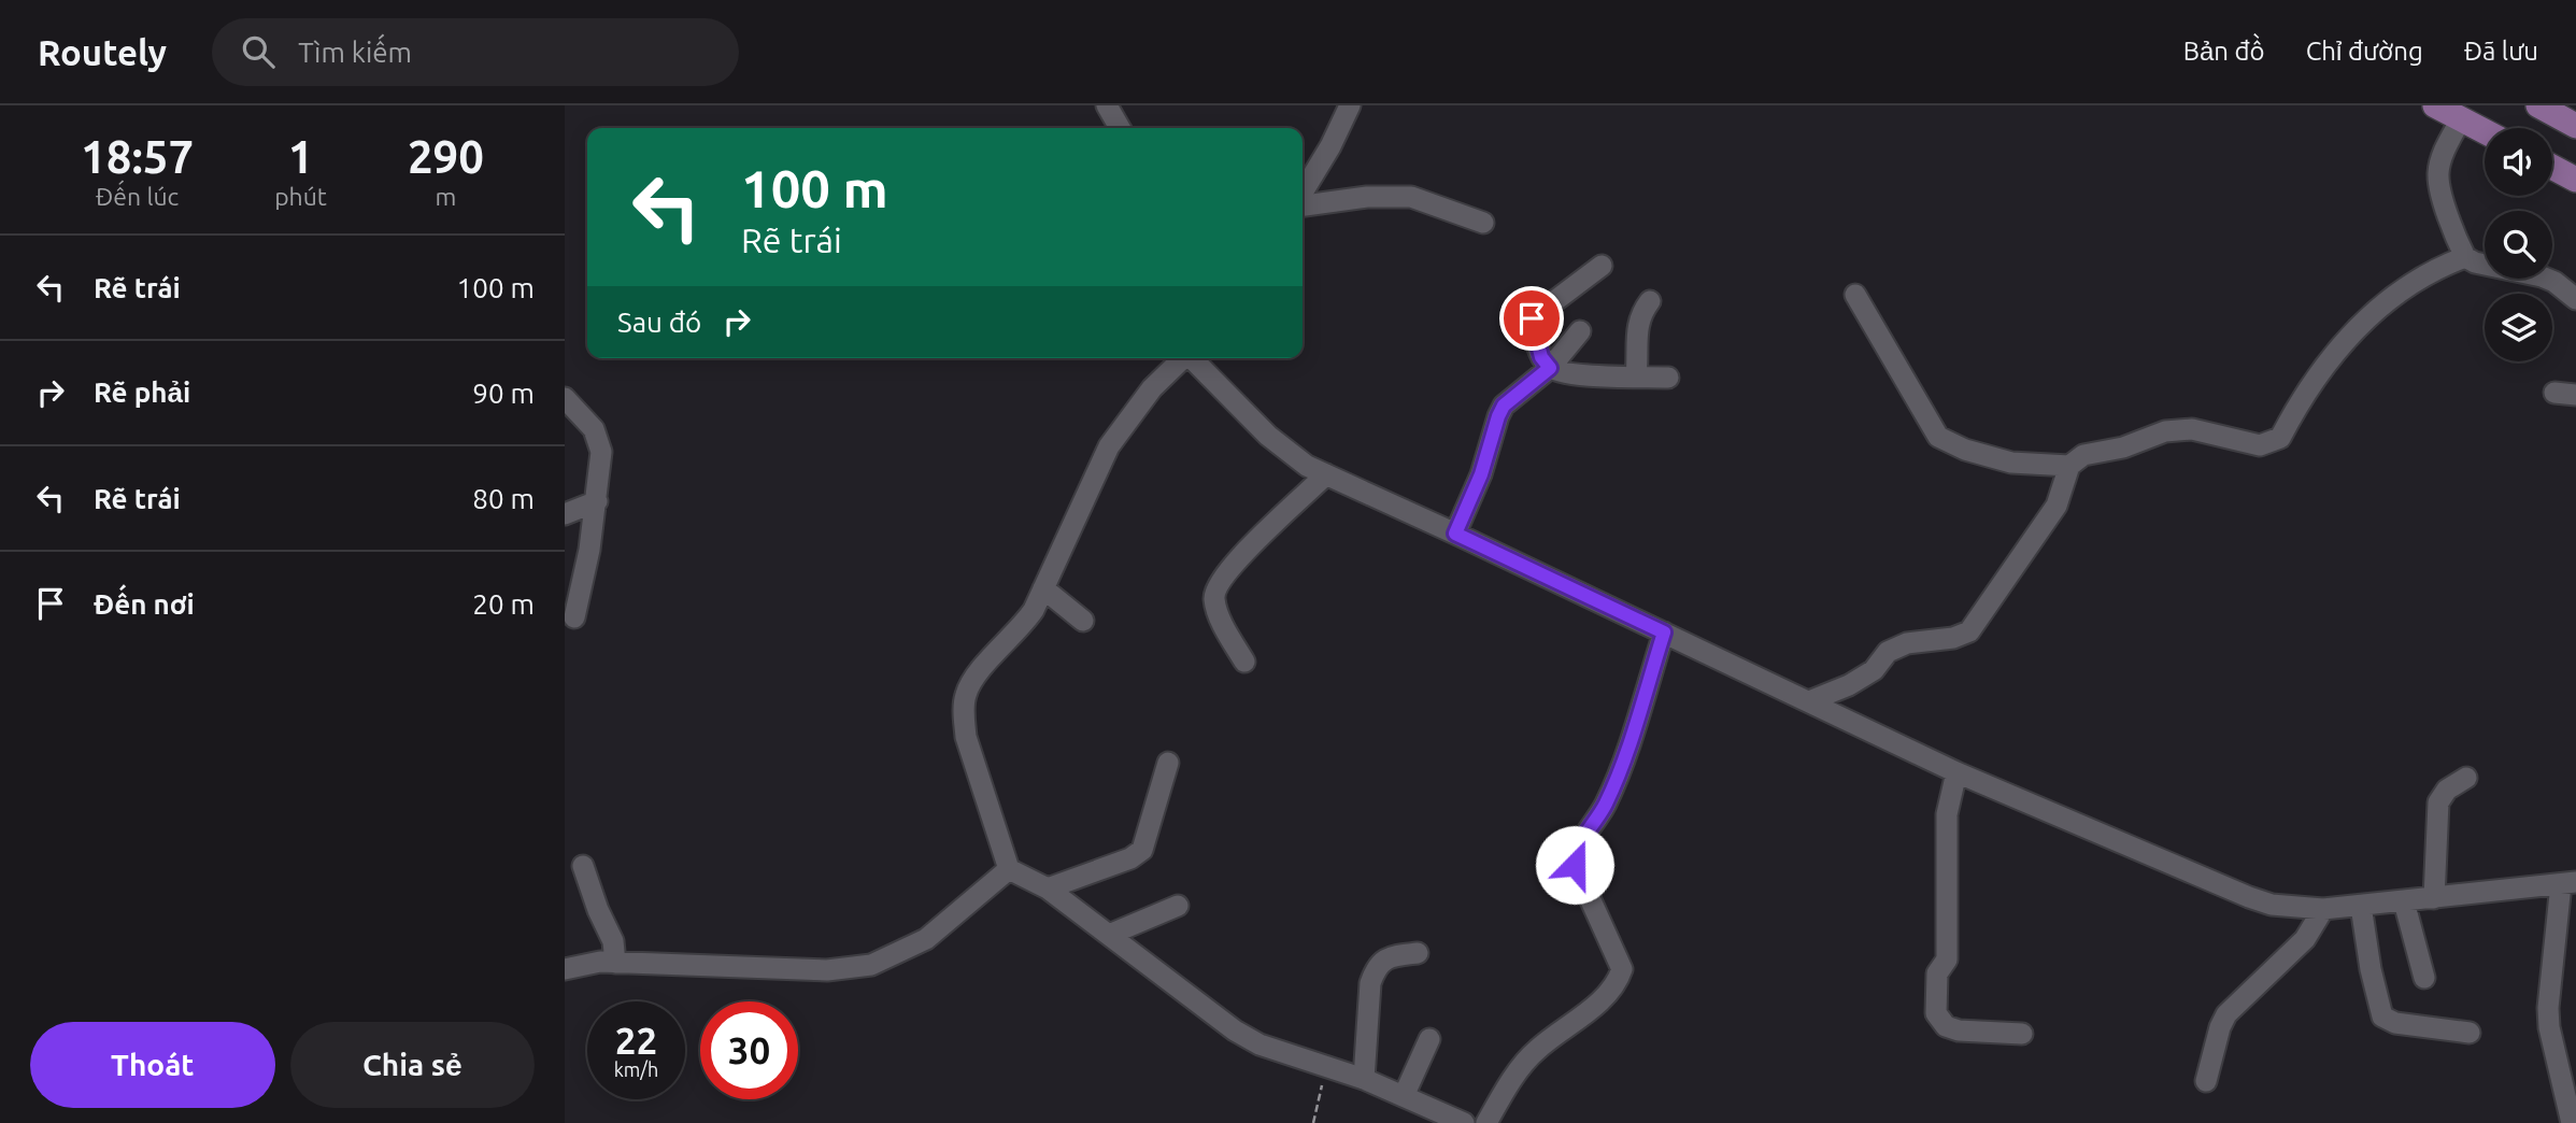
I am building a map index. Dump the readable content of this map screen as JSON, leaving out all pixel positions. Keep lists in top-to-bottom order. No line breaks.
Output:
{"page":{"header":"Routely","search":"Tìm kiếm","nav":["Bản đồ","Chỉ đường","Đã lưu"],"eta":["18:57","Đến lúc","1","phút","290","m"],"turn":["100 m","Rẽ trái"],"list":[{"name":"Rẽ trái","value":"100 m"},{"name":"Rẽ phải","value":"90 m"},{"name":"Rẽ trái","value":"80 m"},{"name":"Đến nơi","value":"20 m"}],"then":"Sau đó","speed":"22 km/h","limit":"30","buttons":["Thoát","Chia sẻ"]}}
